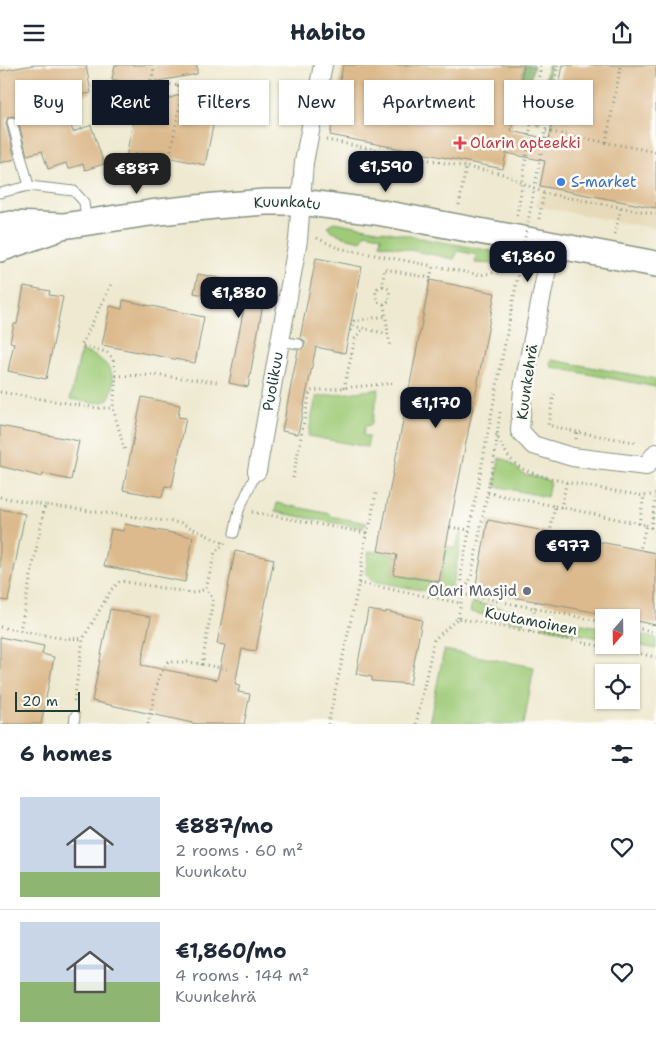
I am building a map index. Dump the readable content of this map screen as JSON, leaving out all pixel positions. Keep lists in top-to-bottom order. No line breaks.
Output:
{"streets":{"main road":["Kuunkatu"],"street":["Puolikuu","Kuunkehrä"],"path":["Kuutamoinen"]},"crossings":[["Kuunkatu","Puolikuu"],["Kuunkatu","Kuunkehrä"]],"places":{"health":["Olarin apteekki"],"other":["S-market","Olari Masjid"]},"scale_bar":"20 m","north":"bottom","page":{"header":"Habito","chip":["Buy","Rent","Filters","New","Apartment","House"],"price":["€1,590","€887","€1,860","€1,880","€1,170","€977"],"scale":"20 m","heading":"6 homes","list":[{"name":"€887/mo","note":"2 rooms · 60 m² · Kuunkatu"},{"name":"€1,860/mo","note":"4 rooms · 144 m² · Kuunkehrä"}]}}
